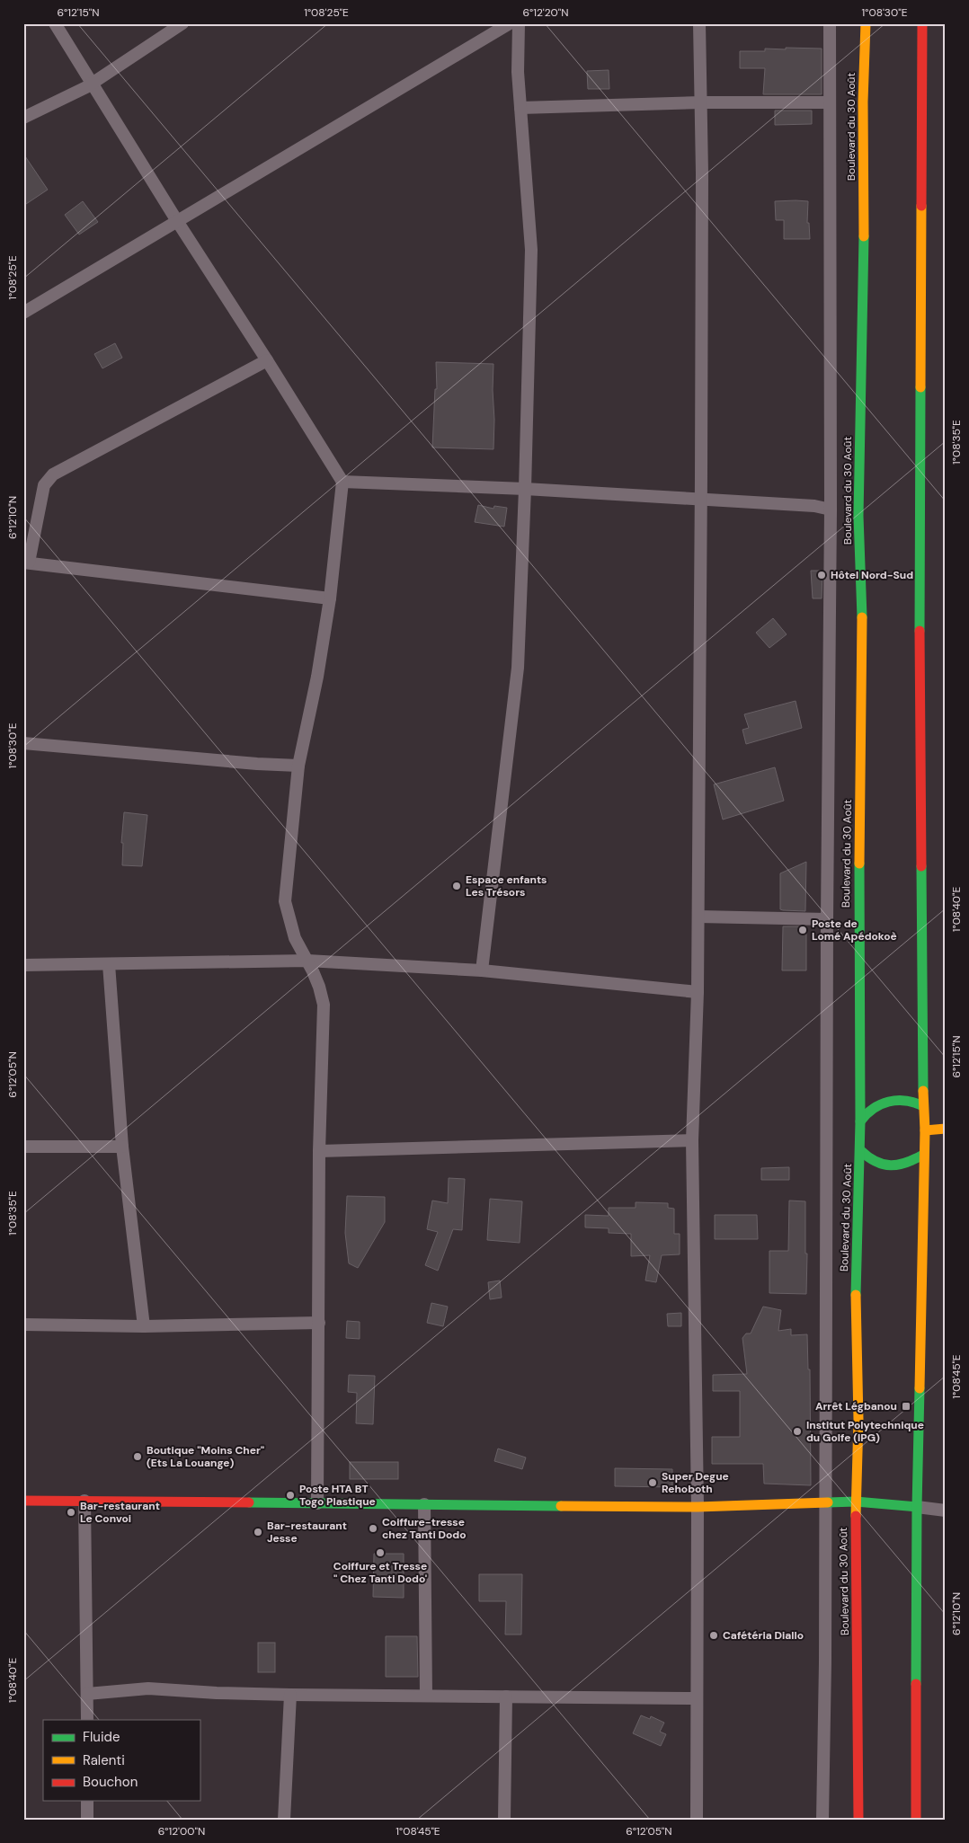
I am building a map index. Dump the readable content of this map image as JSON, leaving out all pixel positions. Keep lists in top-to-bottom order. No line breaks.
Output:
{"streets":{"main road":["Boulevard du 30 Août"]},"places":{"other":["Hôtel Nord-Sud","Espace enfants Les Trésors","Poste de Lomé Apédokoè","Institut Polytechnique du Golfe (IPG)","Boutique \"Moins Cher\" (Ets La Louange)","Super Degue Rehoboth","Poste HTA BT Togo Plastique","Bar-restaurant Le Convoi","Coiffure-tresse chez Tanti Dodo","Bar-restaurant Jesse","Coiffure et Tresse \" Chez Tanti Dodo'","Cafétéria Diallo"],"transit":["Arrêt Légbanou"]},"legend":["Fluide","Ralenti","Bouchon"],"coordinates":["6°12'15\"N","1°08'25\"E","6°12'20\"N","1°08'30\"E","1°08'35\"E","6°12'10\"N","1°08'40\"E","6°12'05\"N","1°08'45\"E","6°12'00\"N"]}
